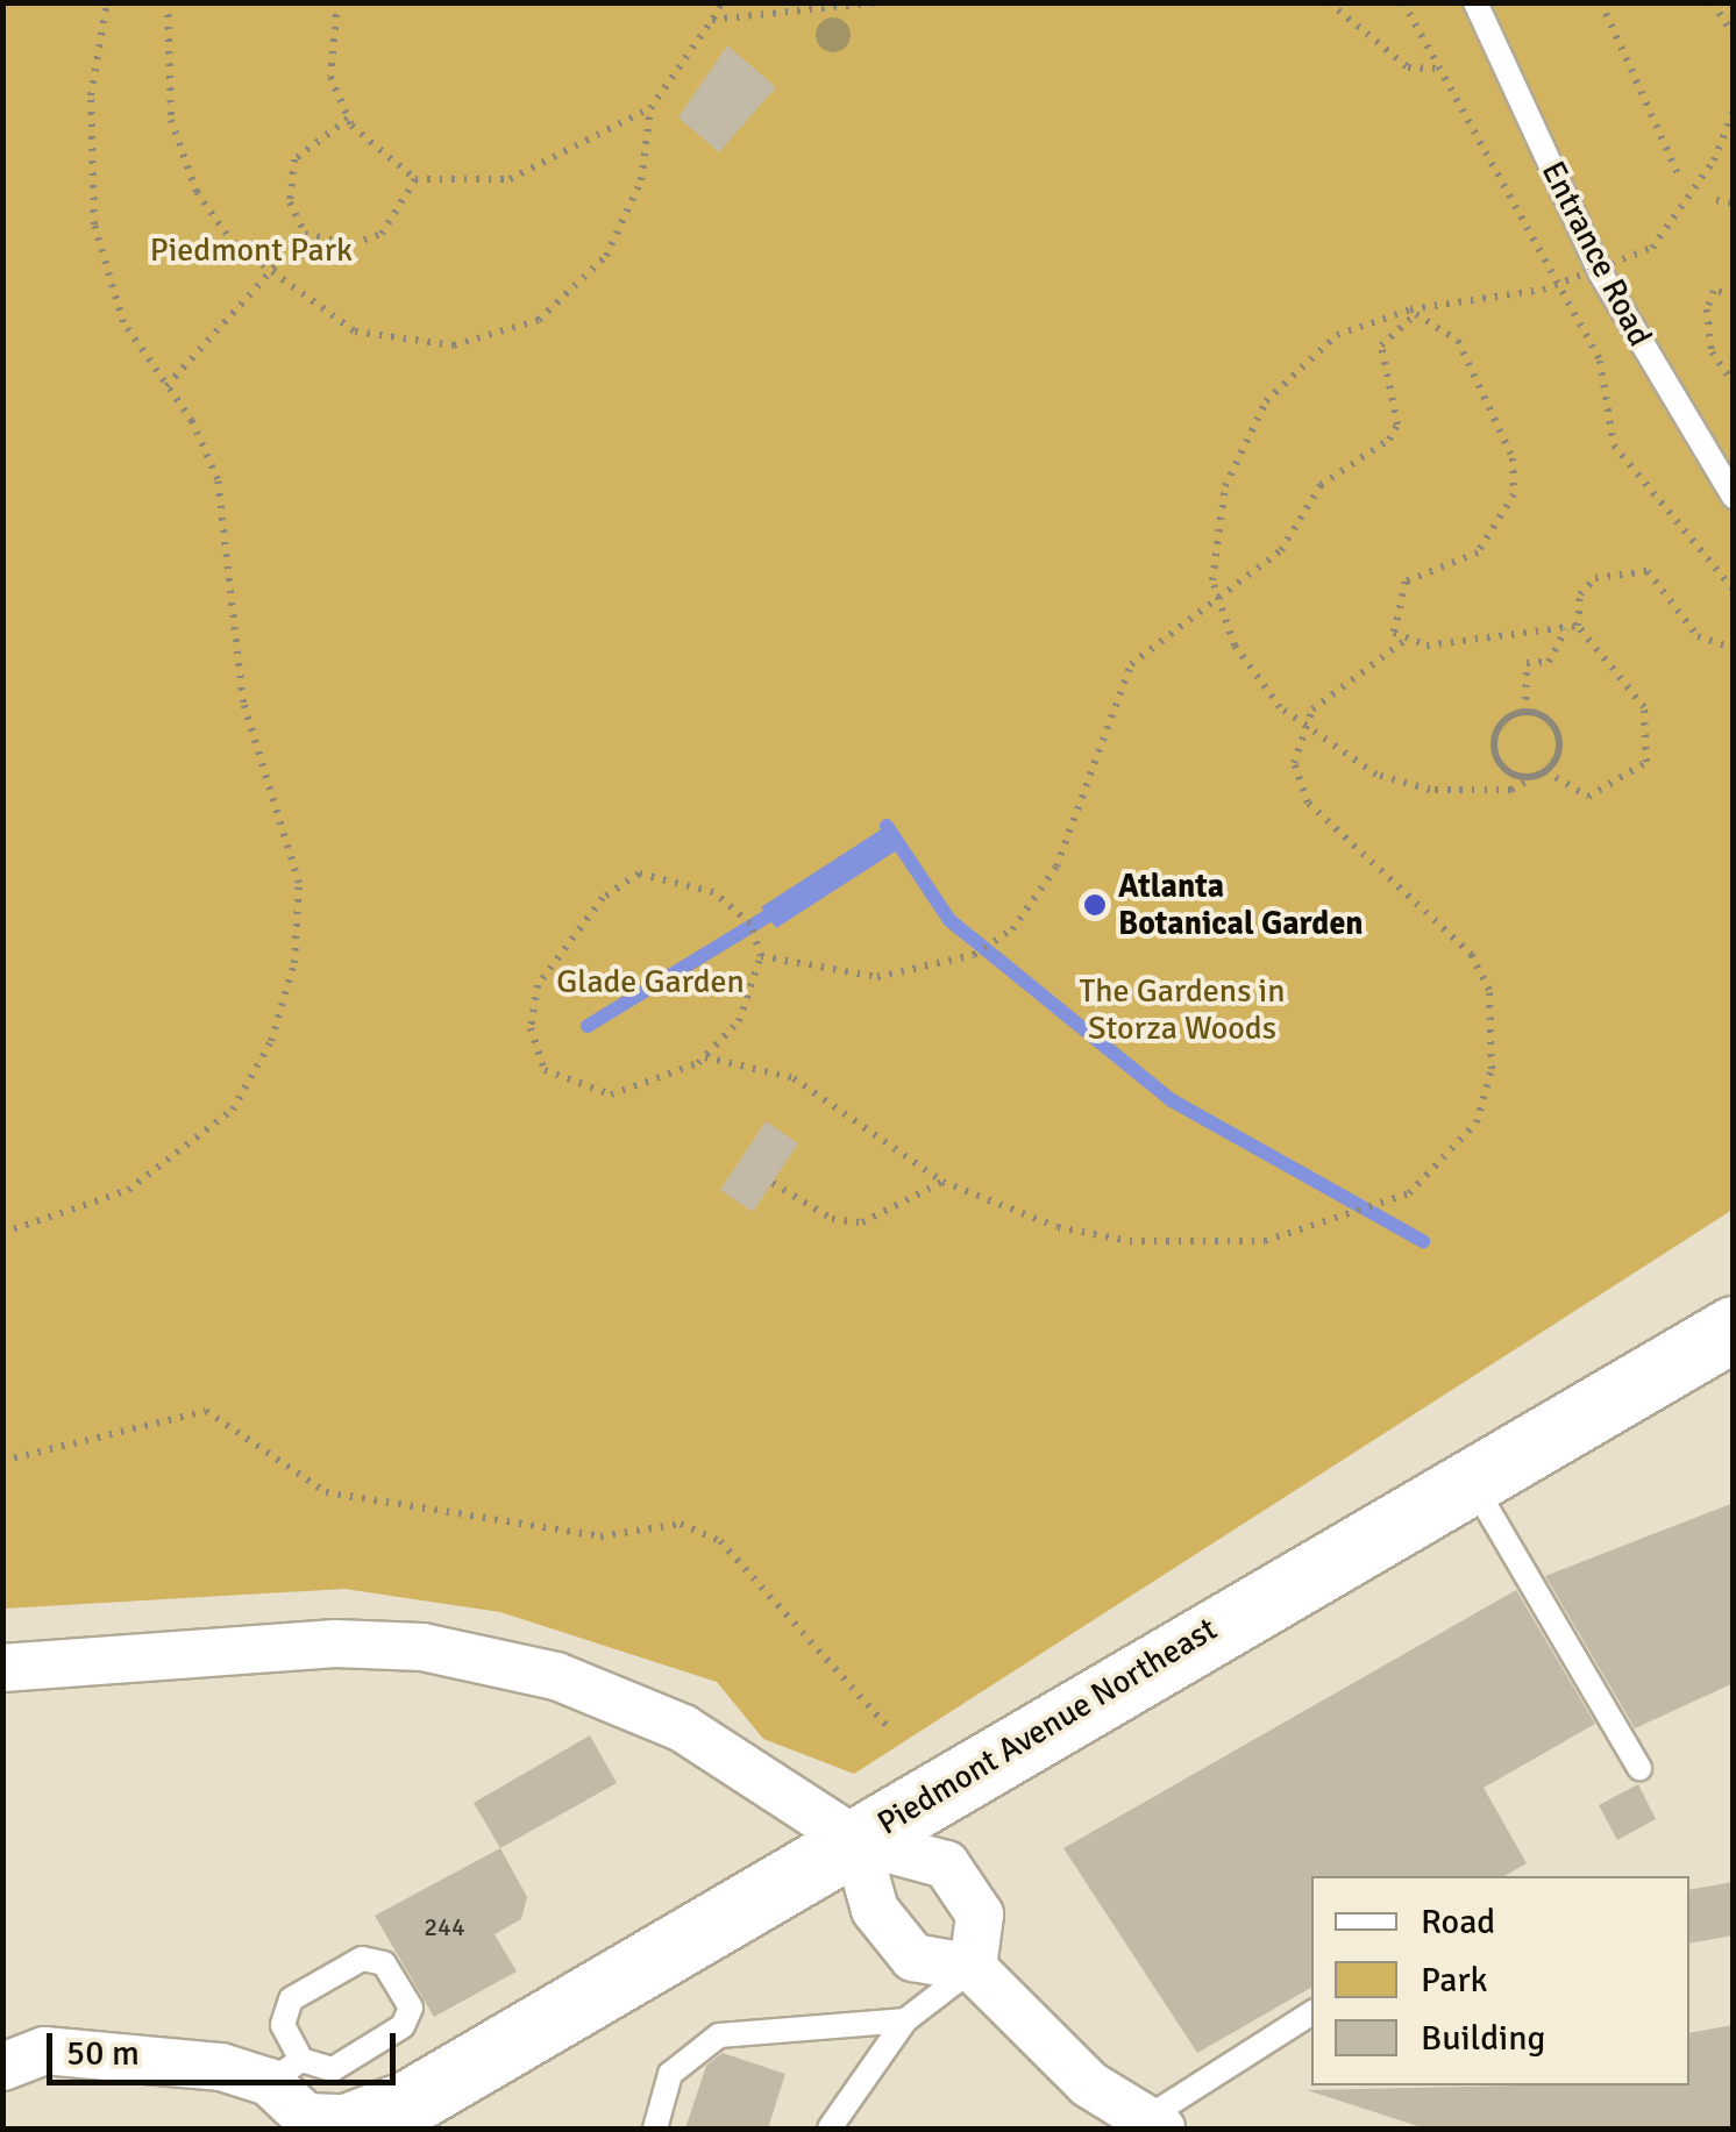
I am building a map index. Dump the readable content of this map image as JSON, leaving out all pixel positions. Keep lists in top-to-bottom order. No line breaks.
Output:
{"streets":{"main road":["Piedmont Avenue Northeast"],"lane":["Entrance Road"]},"parks":["Piedmont Park","Glade Garden","The Gardens in Storza Woods"],"places":["Atlanta Botanical Garden"],"house_numbers":["244"],"legend":["Road","Park","Building"],"scale_bar":"50 m"}
